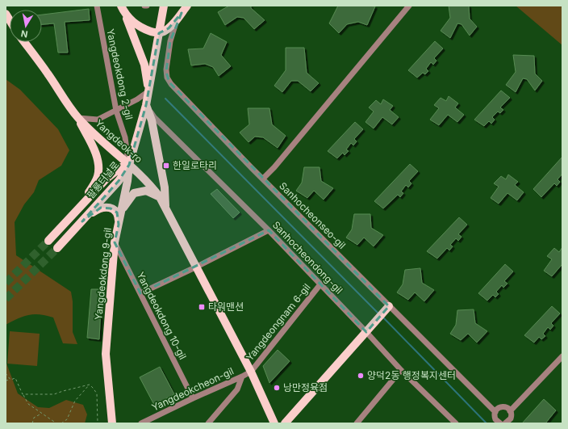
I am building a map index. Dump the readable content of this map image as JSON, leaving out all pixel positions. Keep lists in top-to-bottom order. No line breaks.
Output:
{"streets":{"main road":["Yangdeok-ro","팔룡터널로","Yangdeokdong 9-gil"],"street":["Yangdeokdong 2-gil","Sanhocheonseo-gil","Sanhocheondong-gil","Yangdeokdong 10-gil","Yangdeongnam 6-gil","Yangdeokcheon-gil"]},"crossings":[["Yangdeokdong 2-gil","Yangdeok-ro"],["Yangdeokdong 2-gil","팔룡터널로"],["Yangdeokdong 2-gil","Yangdeokdong 9-gil"],["Yangdeok-ro","팔룡터널로"],["Yangdeok-ro","Yangdeokdong 9-gil"],["Yangdeok-ro","Yangdeongnam 6-gil"],["Yangdeok-ro","Yangdeokcheon-gil"],["팔룡터널로","Yangdeokdong 9-gil"],["Sanhocheondong-gil","Yangdeokdong 9-gil"],["Sanhocheondong-gil","Yangdeongnam 6-gil"],["Yangdeokdong 9-gil","Yangdeokdong 10-gil"],["Yangdeokdong 10-gil","Yangdeokcheon-gil"],["Yangdeongnam 6-gil","Yangdeokcheon-gil"]],"places":{"transit":["한일로타리","타워맨션"],"other":["양덕2동 행정복지센터","낭만정육점"]},"north":"bottom"}
